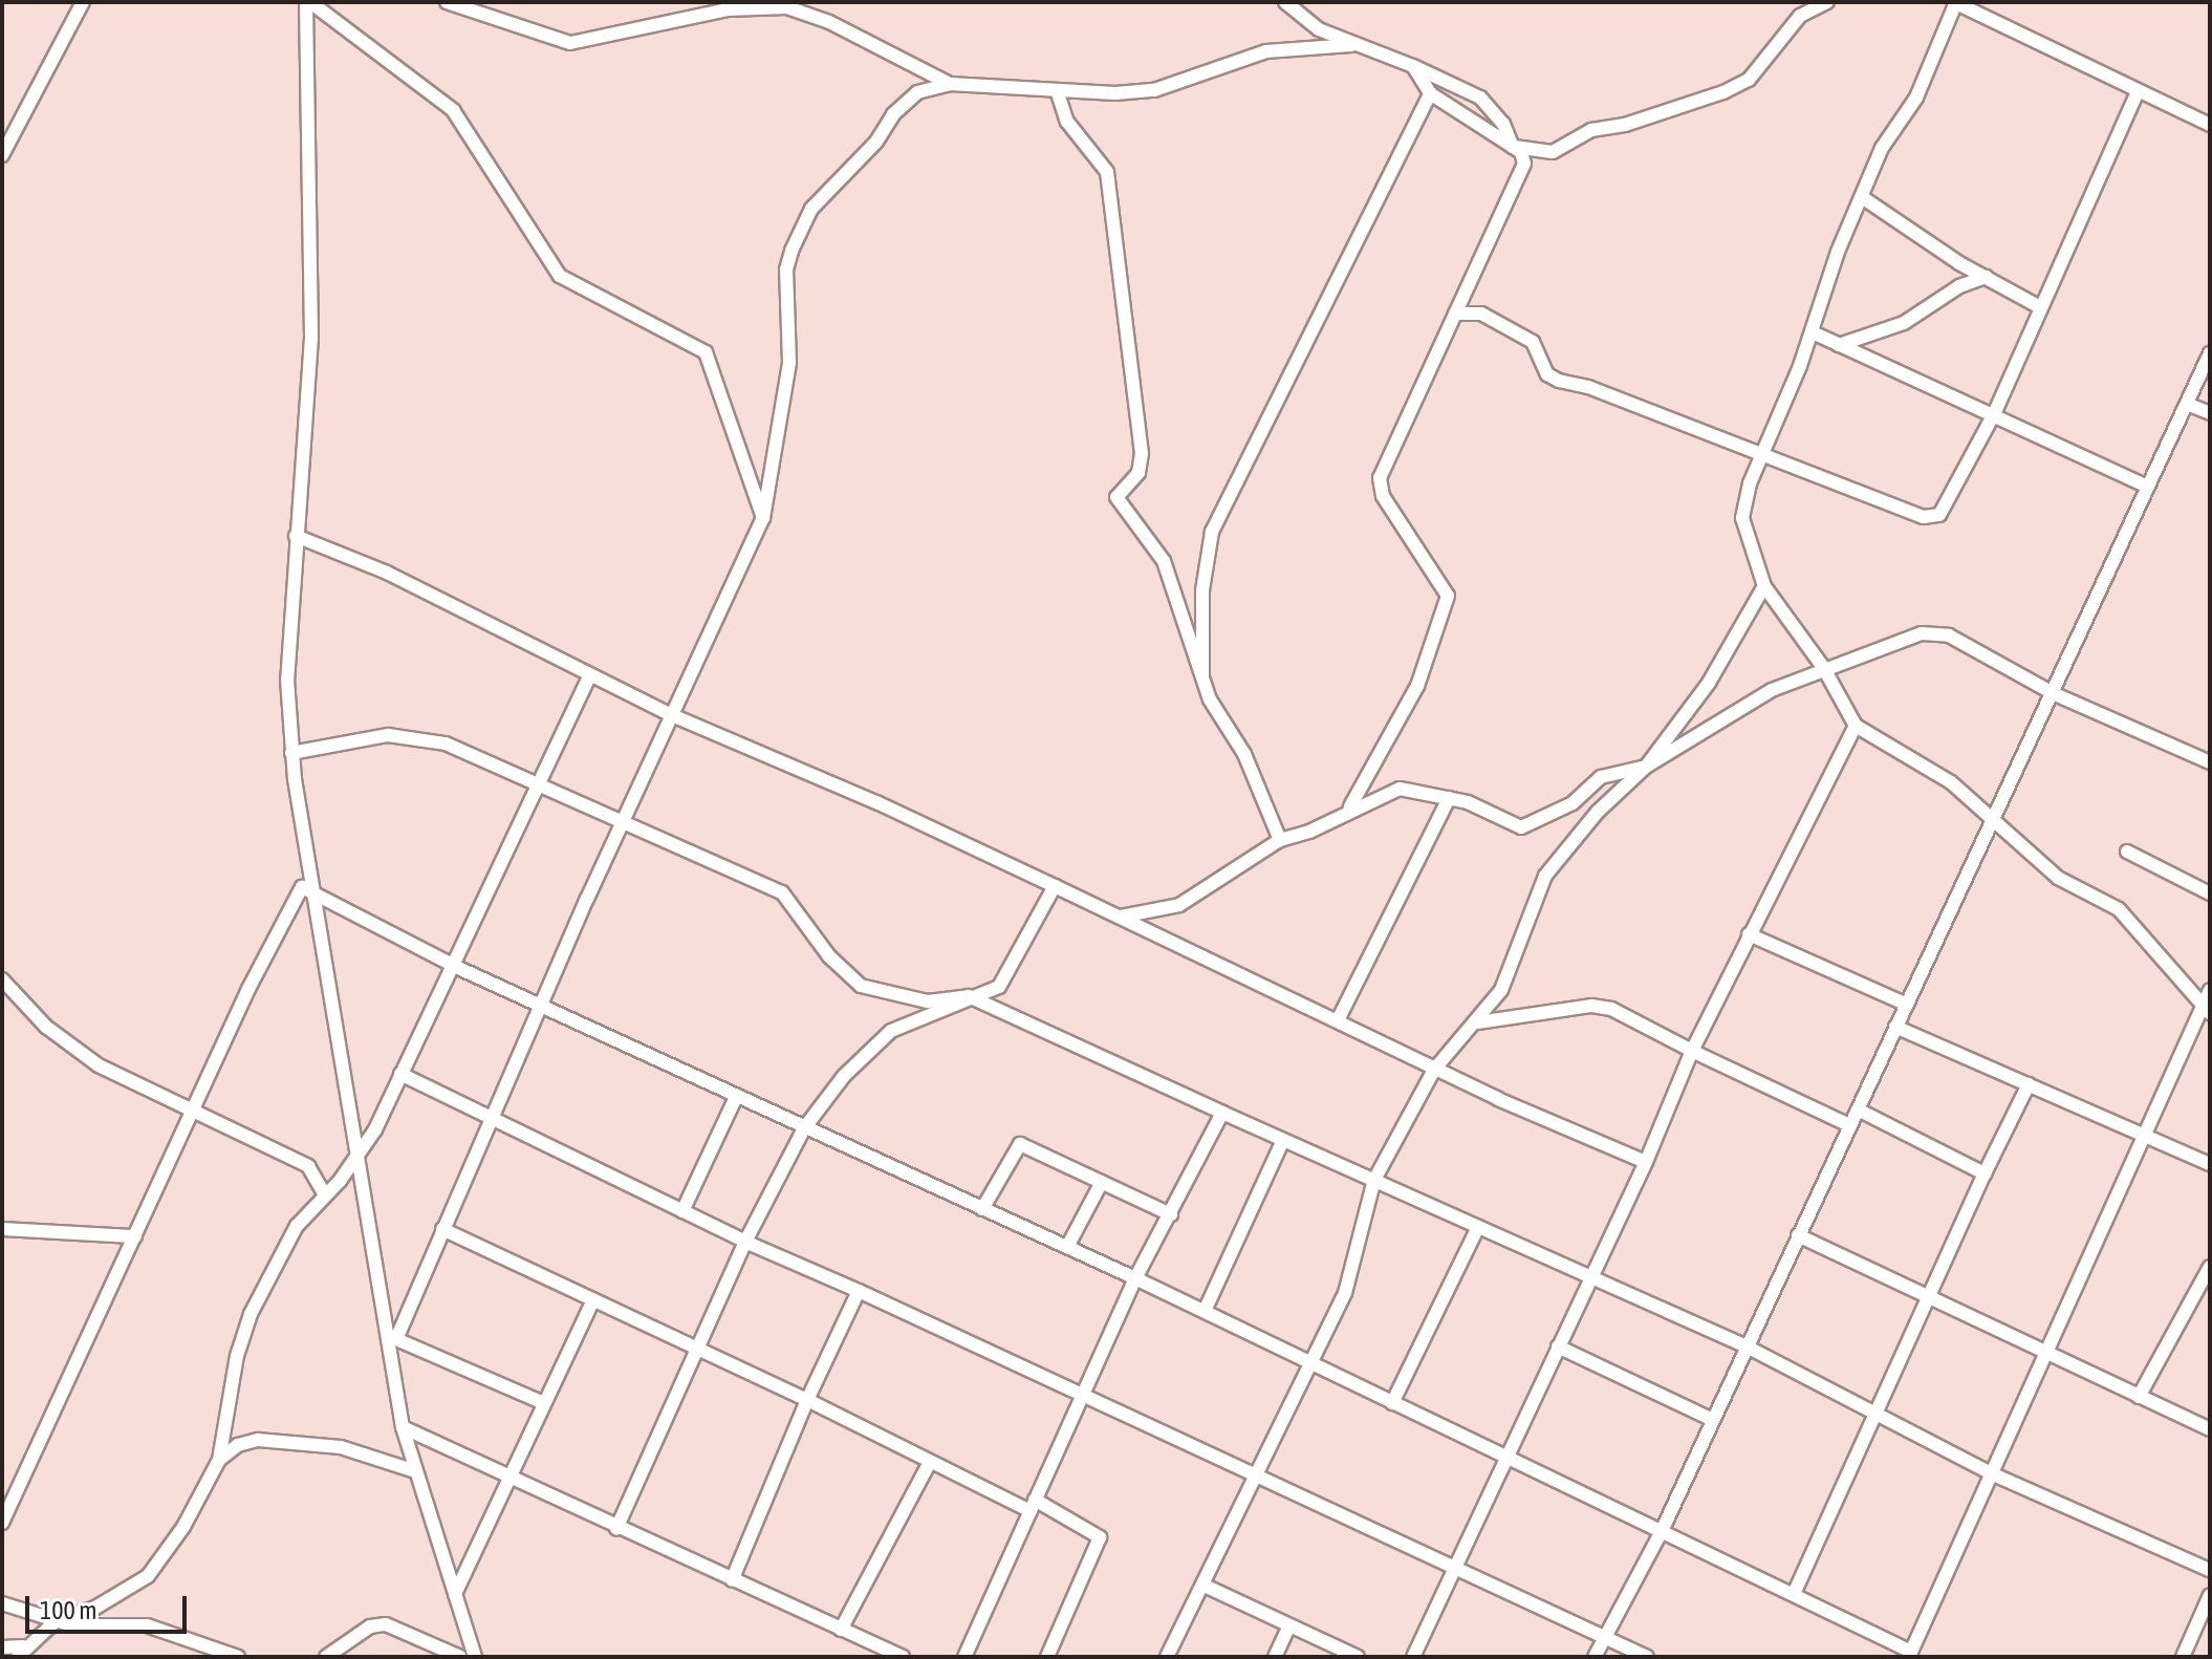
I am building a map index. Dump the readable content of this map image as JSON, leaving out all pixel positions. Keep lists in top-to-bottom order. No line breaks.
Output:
{"scale_bar":"100 m"}
